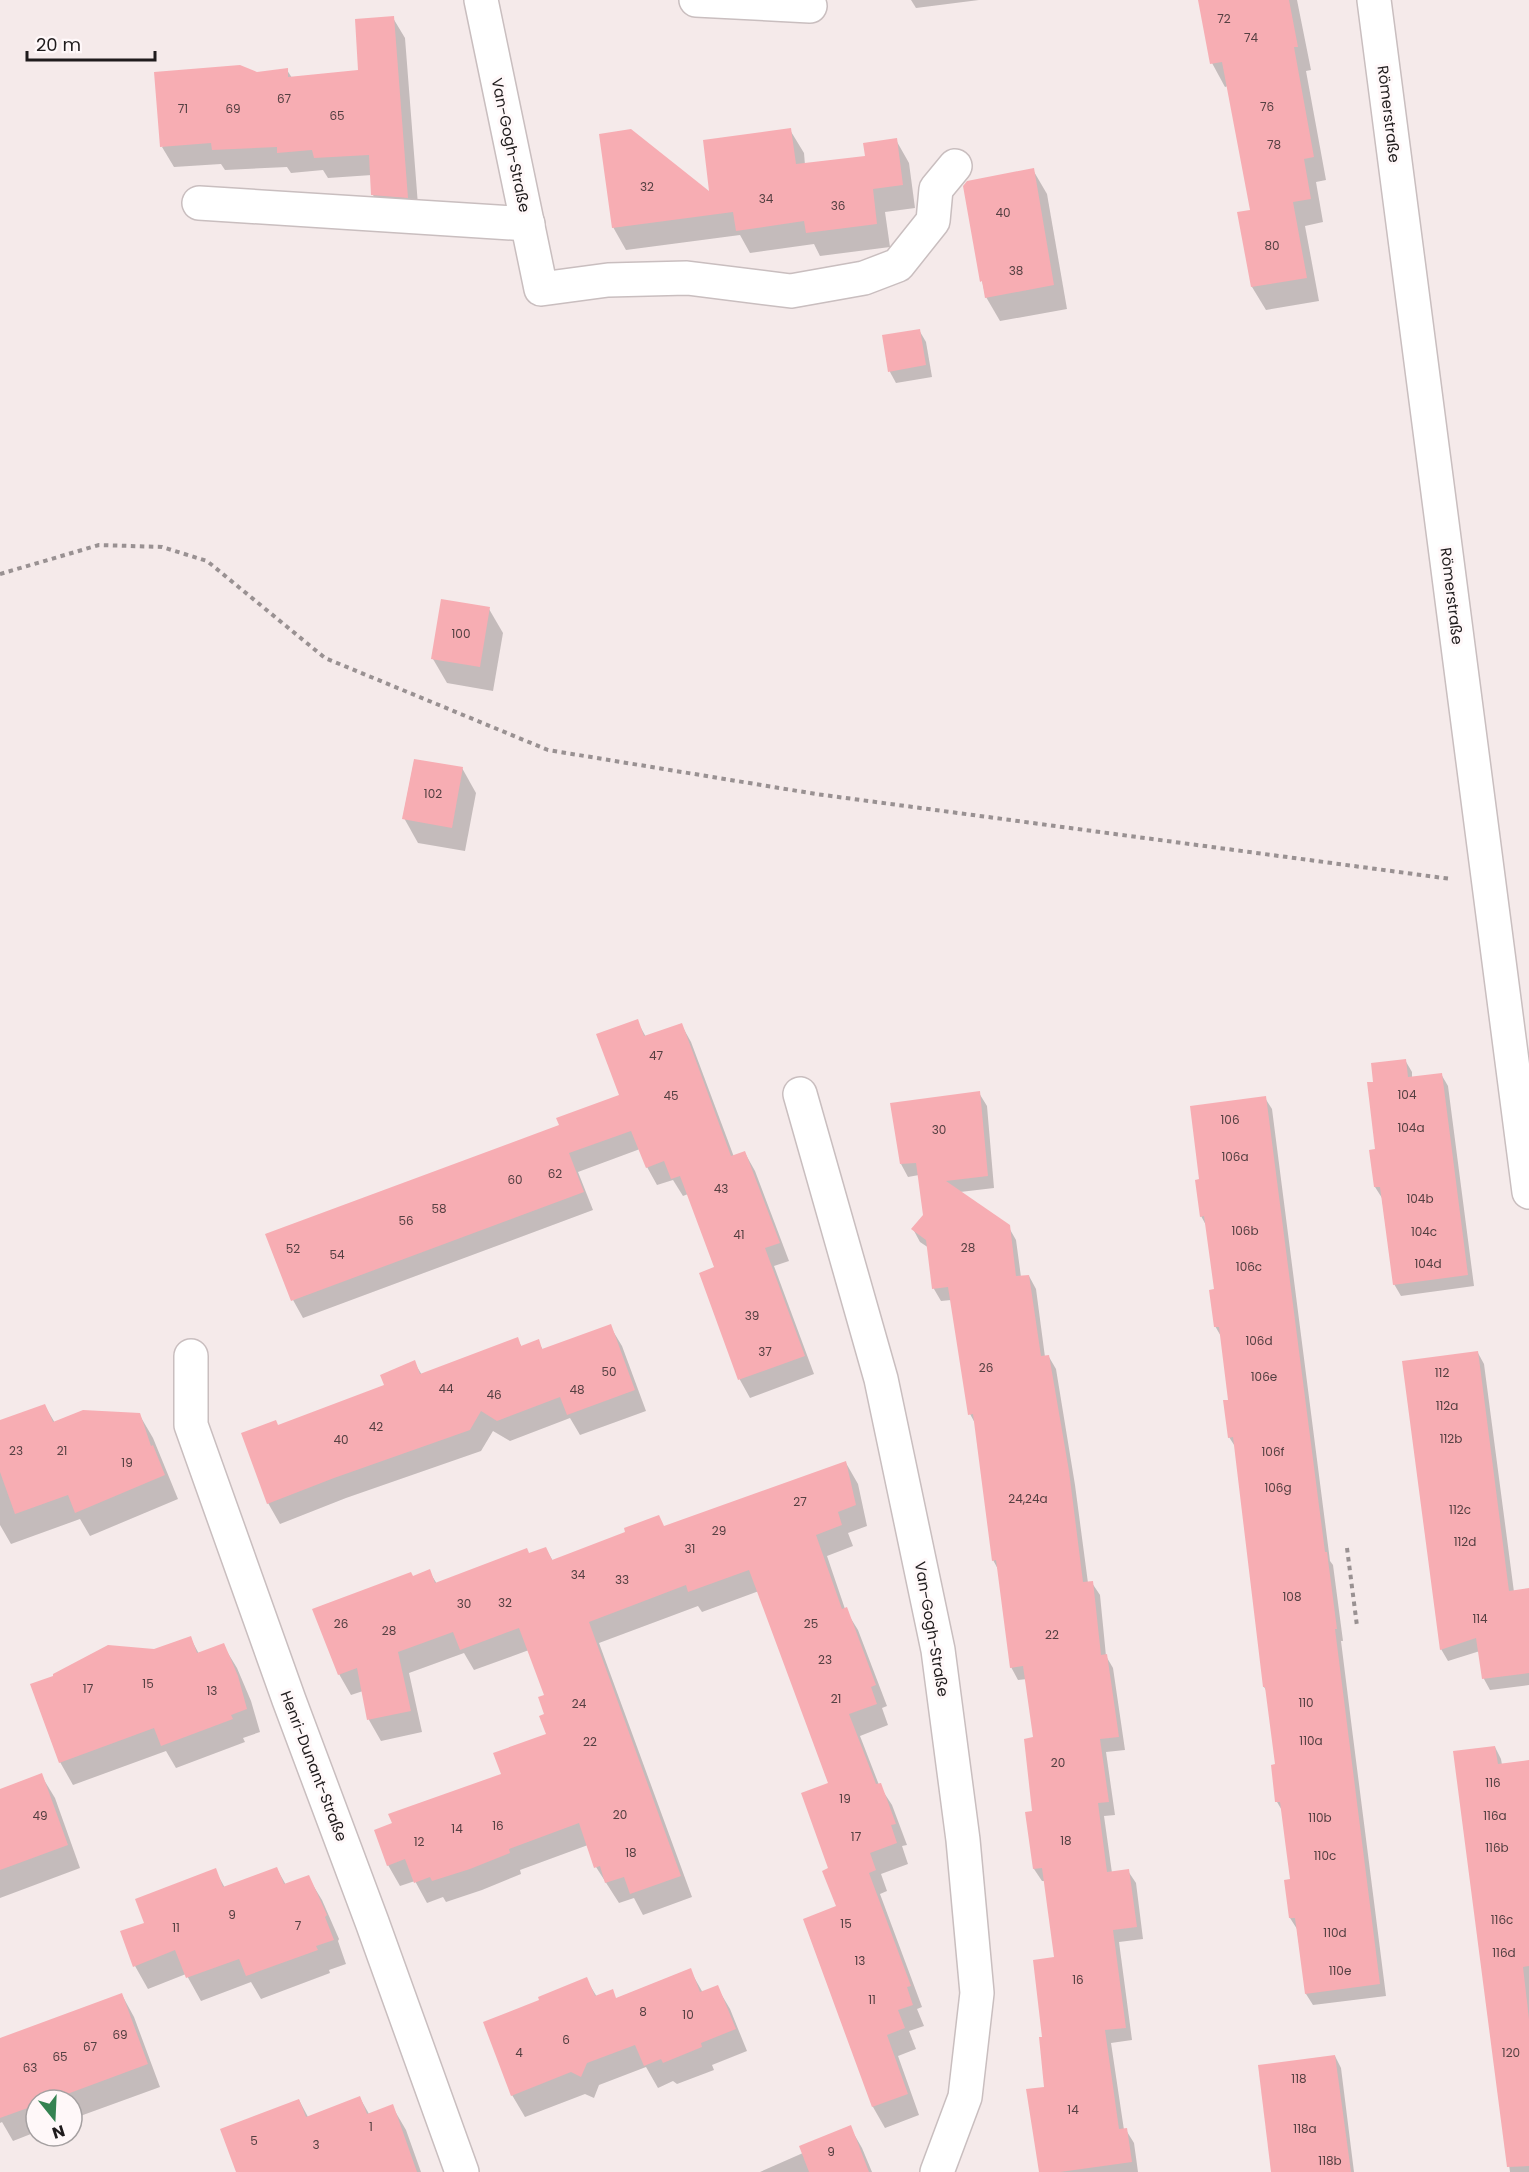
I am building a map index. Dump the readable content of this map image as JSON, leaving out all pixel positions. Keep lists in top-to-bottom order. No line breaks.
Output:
{"streets":{"street":["Römerstraße","Van-Gogh-Straße","Henri-Dunant-Straße"]},"house_numbers":["72","74","67","76","71","69","65","78","32","34","36","40","80","38","100","102","47","104","45","106","104a","30","106a","62","60","43","104b","58","56","106b","104c","41","28","52","54","104d","106c","39","106d","37","26","50","112","106e","44","48","46","112a","42","112b","40","23","21","106f","19","106g","24,24a","27","112c","29","112d","31","34","33","108","32","30","114","26","25","28","22","23","15","17","13","21","110","24","110a","22","20","116","19","20","49","116a","110b","16","14","17","18","12","116b","18","110c","9","116c","15","7","11","110d","116d","13","110e","16","11","8","10","69","6","67","4","120","65","63","118","14","1","118a","5","3","9","118b"],"scale_bar":"20 m","north":"bottom"}
